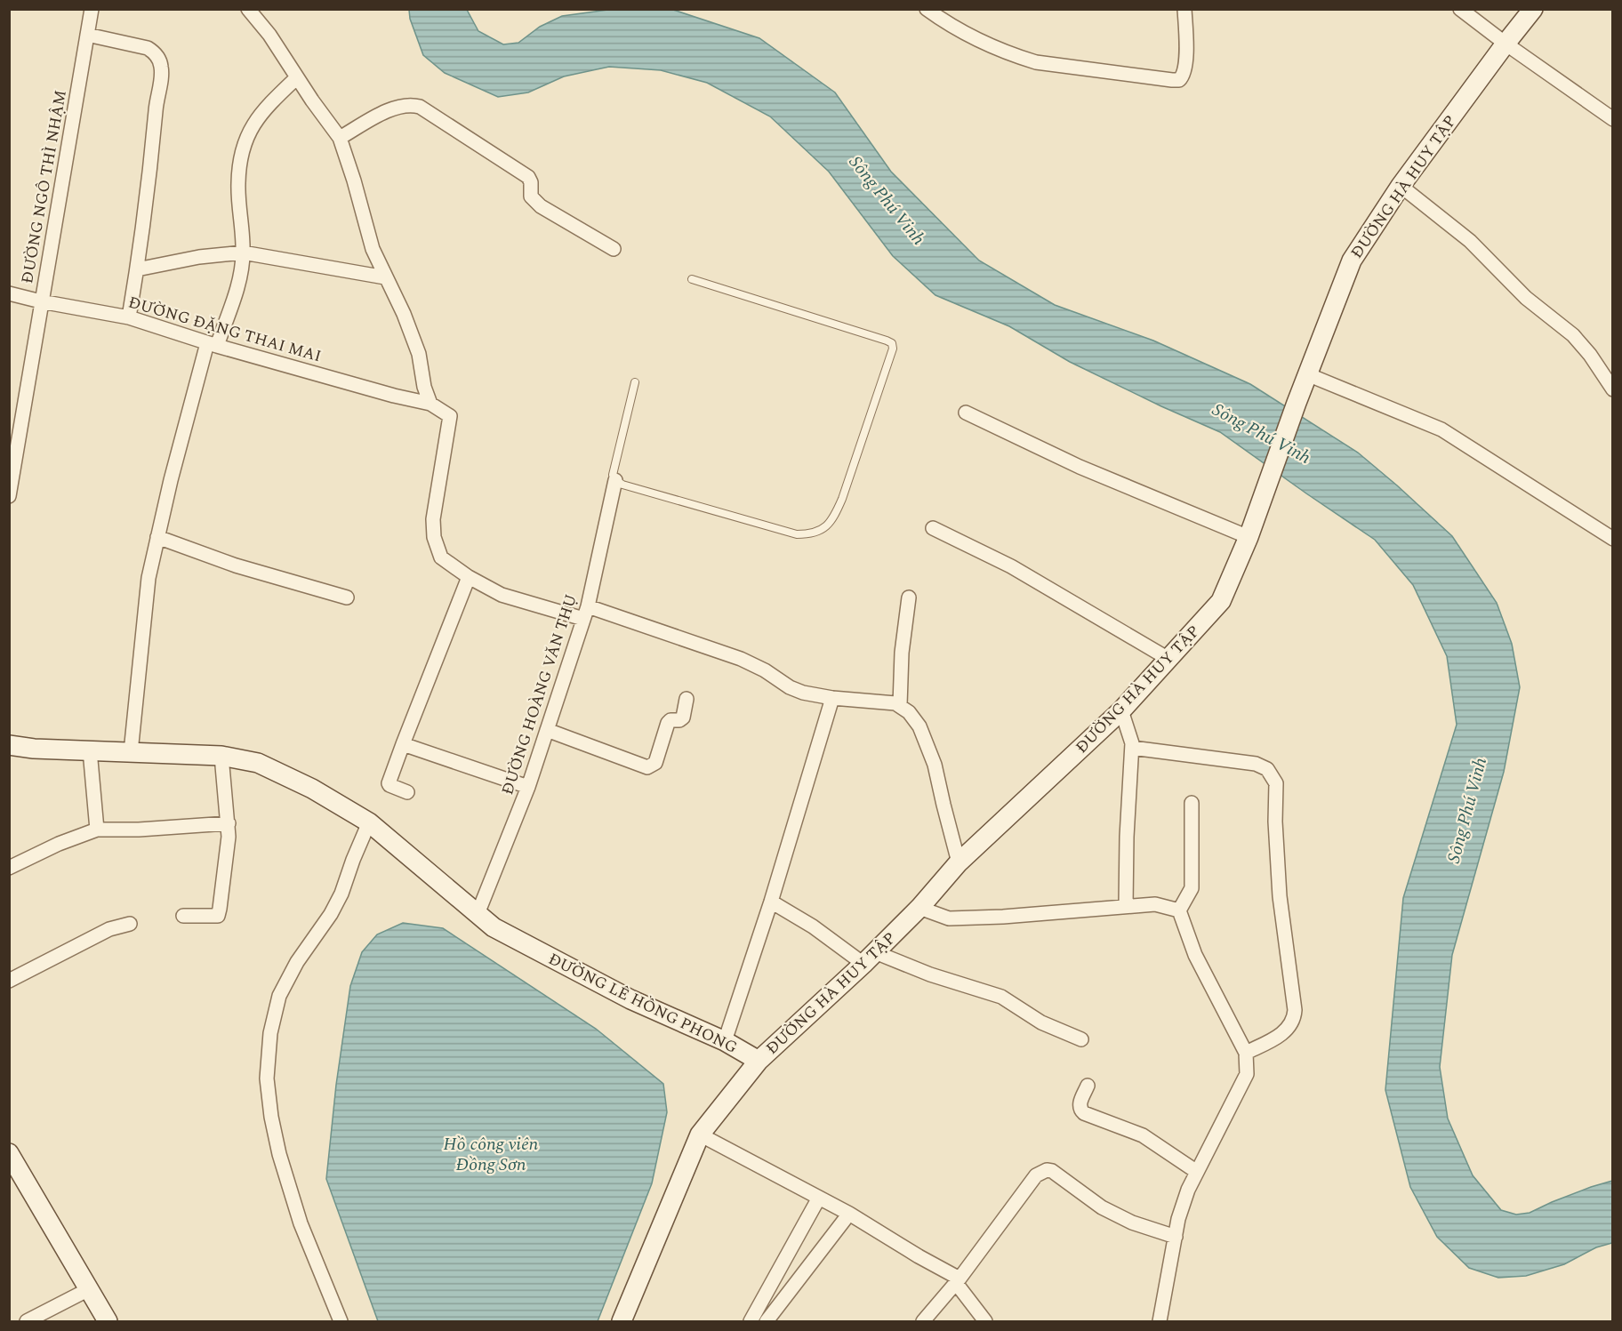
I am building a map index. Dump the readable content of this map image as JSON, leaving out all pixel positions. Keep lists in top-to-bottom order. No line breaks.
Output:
{"streets":{"main road":["ĐƯỜNG HÀ HUY TẬP","ĐƯỜNG LÊ HỒNG PHONG"],"street":["ĐƯỜNG NGÔ THÌ NHẬM","ĐƯỜNG ĐẶNG THAI MAI","ĐƯỜNG HOÀNG VĂN THỤ"]},"crossings":[["ĐƯỜNG NGÔ THÌ NHẬM","ĐƯỜNG ĐẶNG THAI MAI"],["ĐƯỜNG HÀ HUY TẬP","ĐƯỜNG LÊ HỒNG PHONG"],["ĐƯỜNG HOÀNG VĂN THỤ","ĐƯỜNG LÊ HỒNG PHONG"]],"water":["Sông Phú Vinh","Hồ công viên Đồng Sơn"]}
